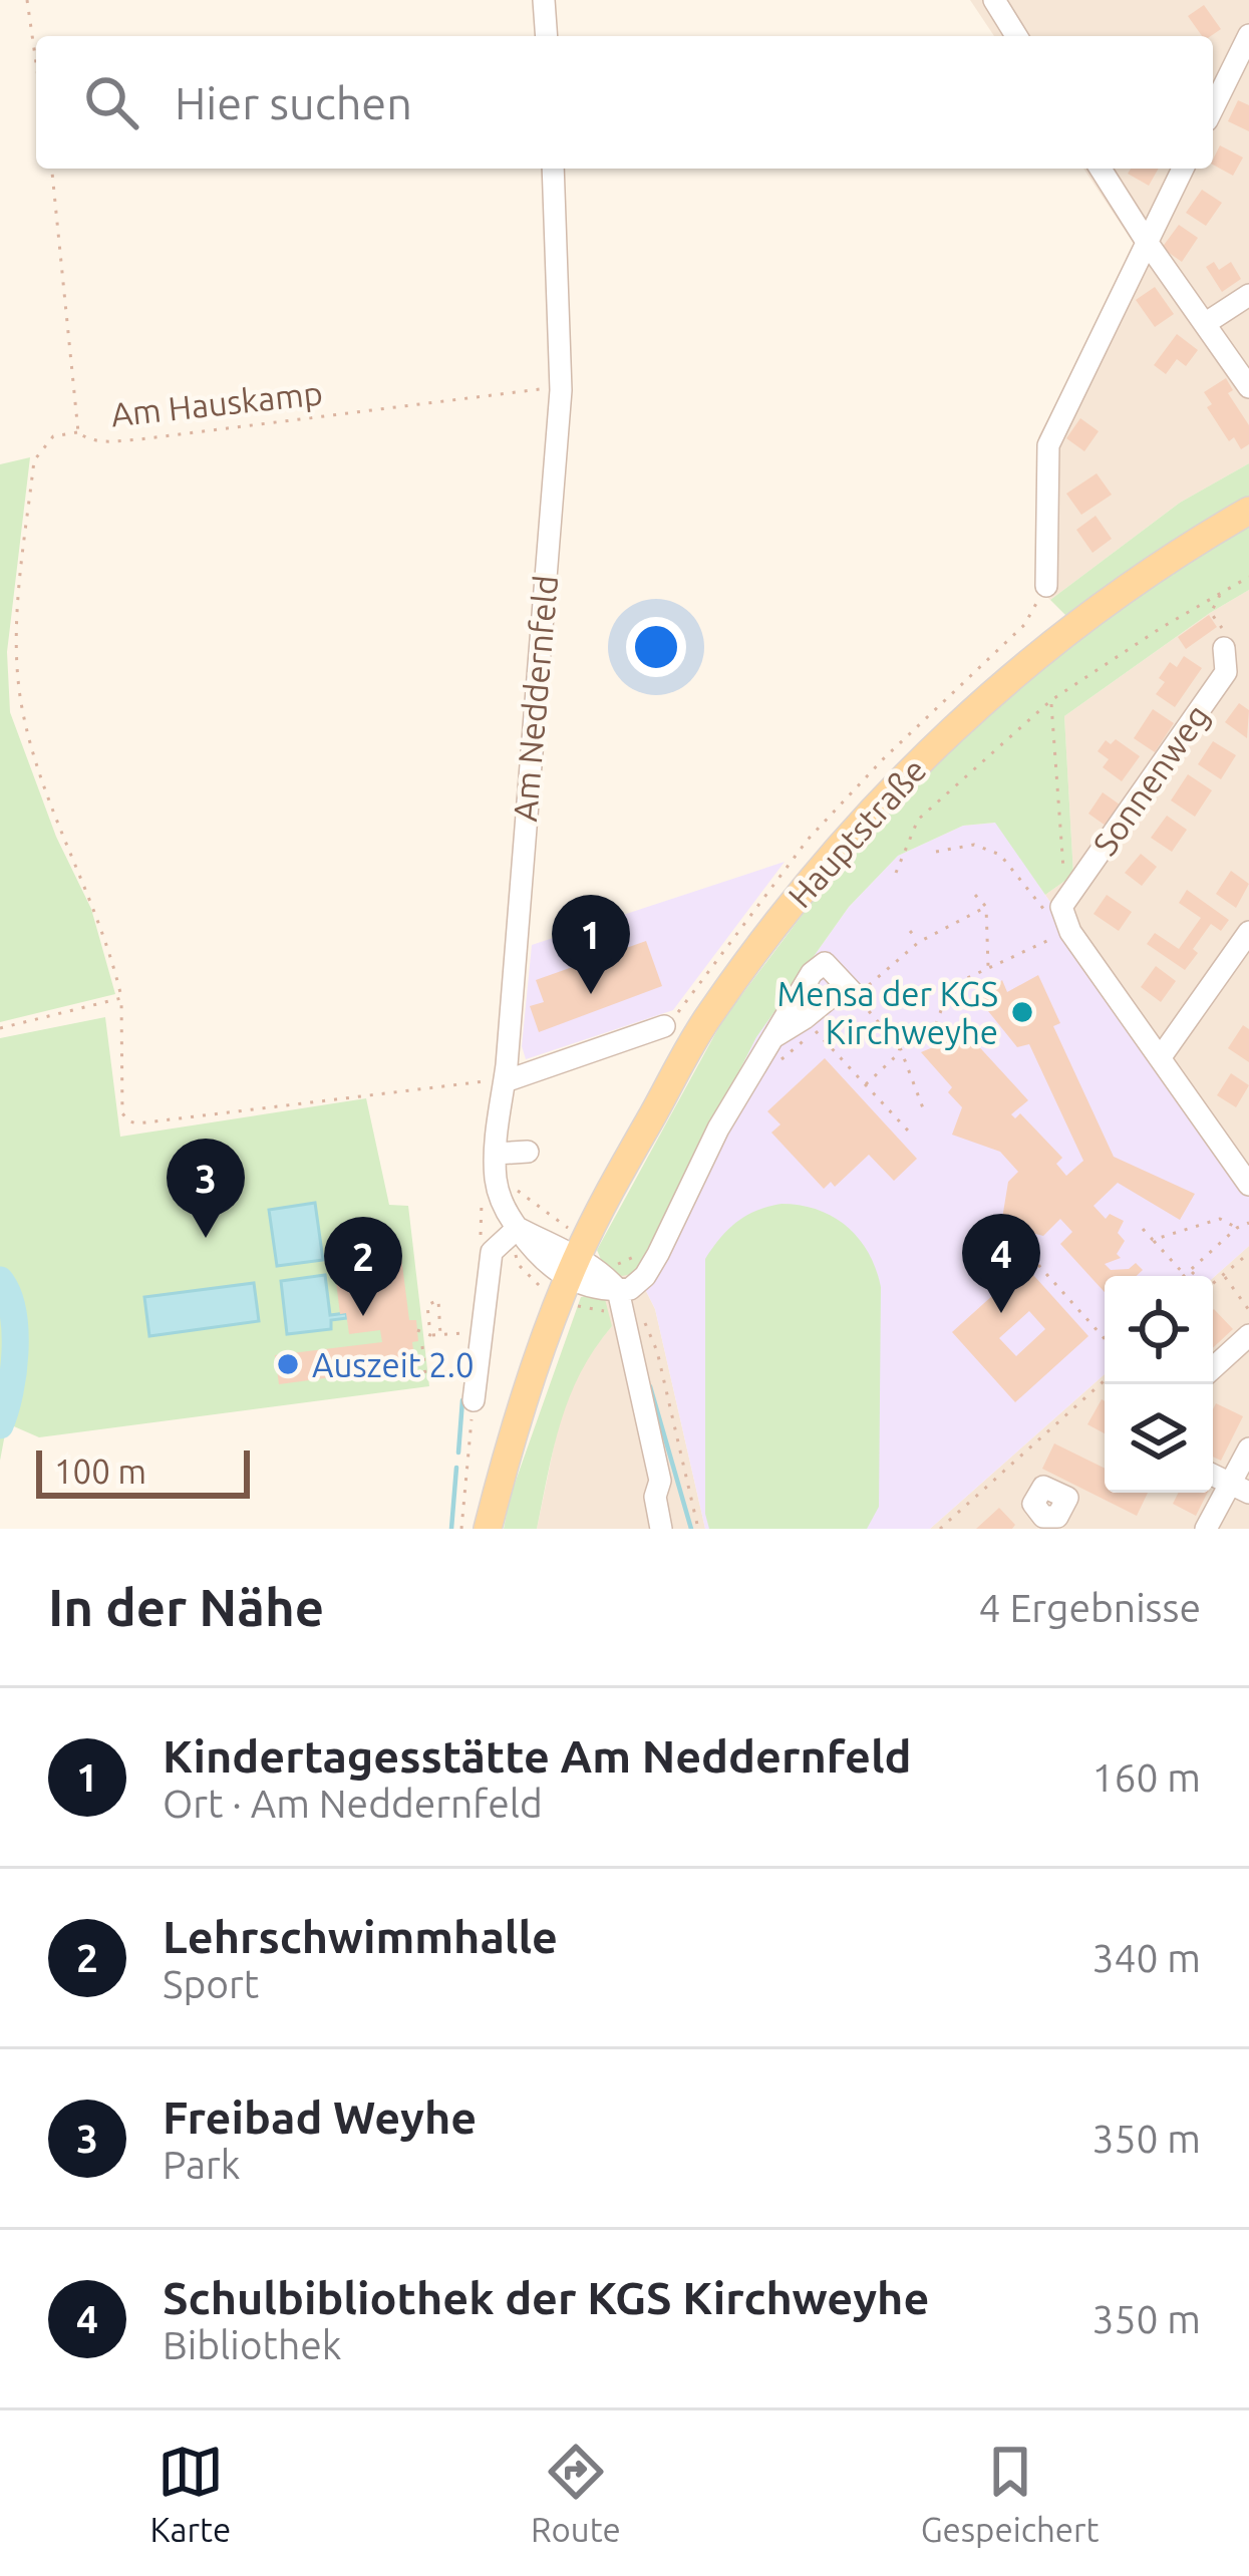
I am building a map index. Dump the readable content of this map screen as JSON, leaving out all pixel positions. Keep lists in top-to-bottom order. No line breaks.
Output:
{"streets":{"main road":["Hauptstraße"],"street":["Am Neddernfeld","Sonnenweg"],"path":["Am Hauskamp"]},"crossings":[["Am Hauskamp","Am Neddernfeld"]],"places":["Mensa der KGS Kirchweyhe","Auszeit 2.0"],"scale_bar":"100 m","page":{"search":"Hier suchen","pins":["1","3","4","2"],"scale":"100 m","heading":["In der Nähe","4 Ergebnisse"],"list":[{"mark":"1","name":"Kindertagesstätte Am Neddernfeld","note":"Ort · Am Neddernfeld","value":"160 m"},{"mark":"2","name":"Lehrschwimmhalle","note":"Sport","value":"340 m"},{"mark":"3","name":"Freibad Weyhe","note":"Park","value":"350 m"},{"mark":"4","name":"Schulbibliothek der KGS Kirchweyhe","note":"Bibliothek","value":"350 m"}],"nav":["Karte","Route","Gespeichert"]}}
